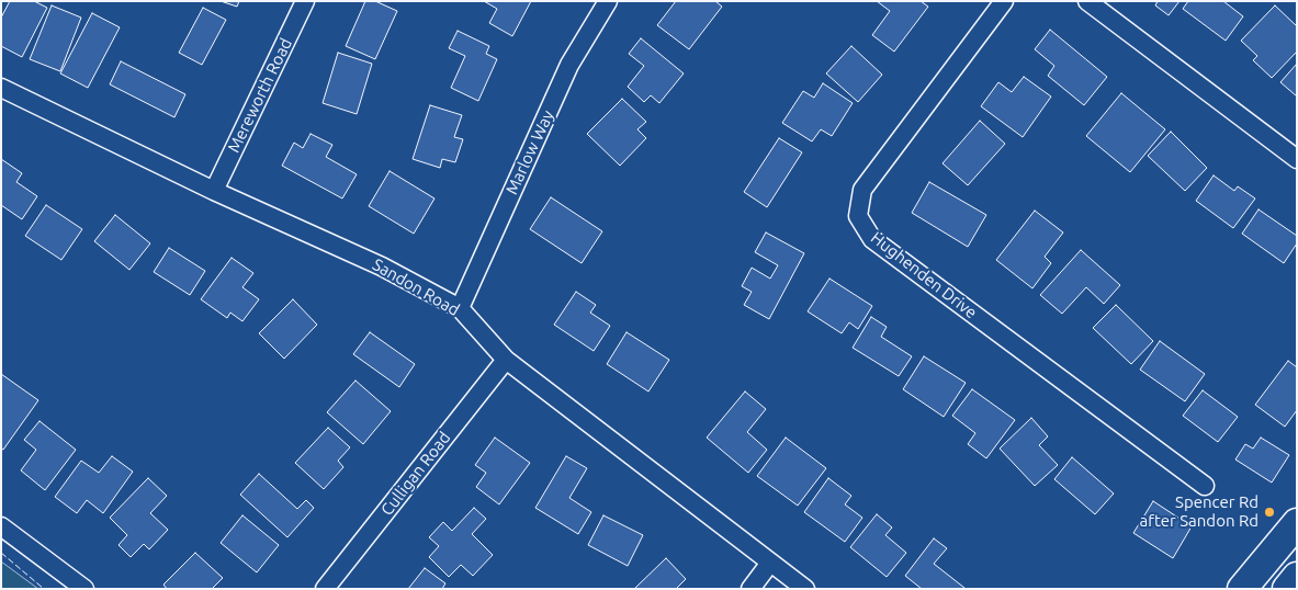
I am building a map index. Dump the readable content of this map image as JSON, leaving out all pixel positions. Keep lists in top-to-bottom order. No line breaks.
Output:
{"streets":{"street":["Mereworth Road","Marlow Way","Hughenden Drive","Sandon Road","Culligan Road"]},"crossings":[["Mereworth Road","Sandon Road"],["Marlow Way","Sandon Road"],["Sandon Road","Culligan Road"]],"places":["Spencer Rd after Sandon Rd"]}
